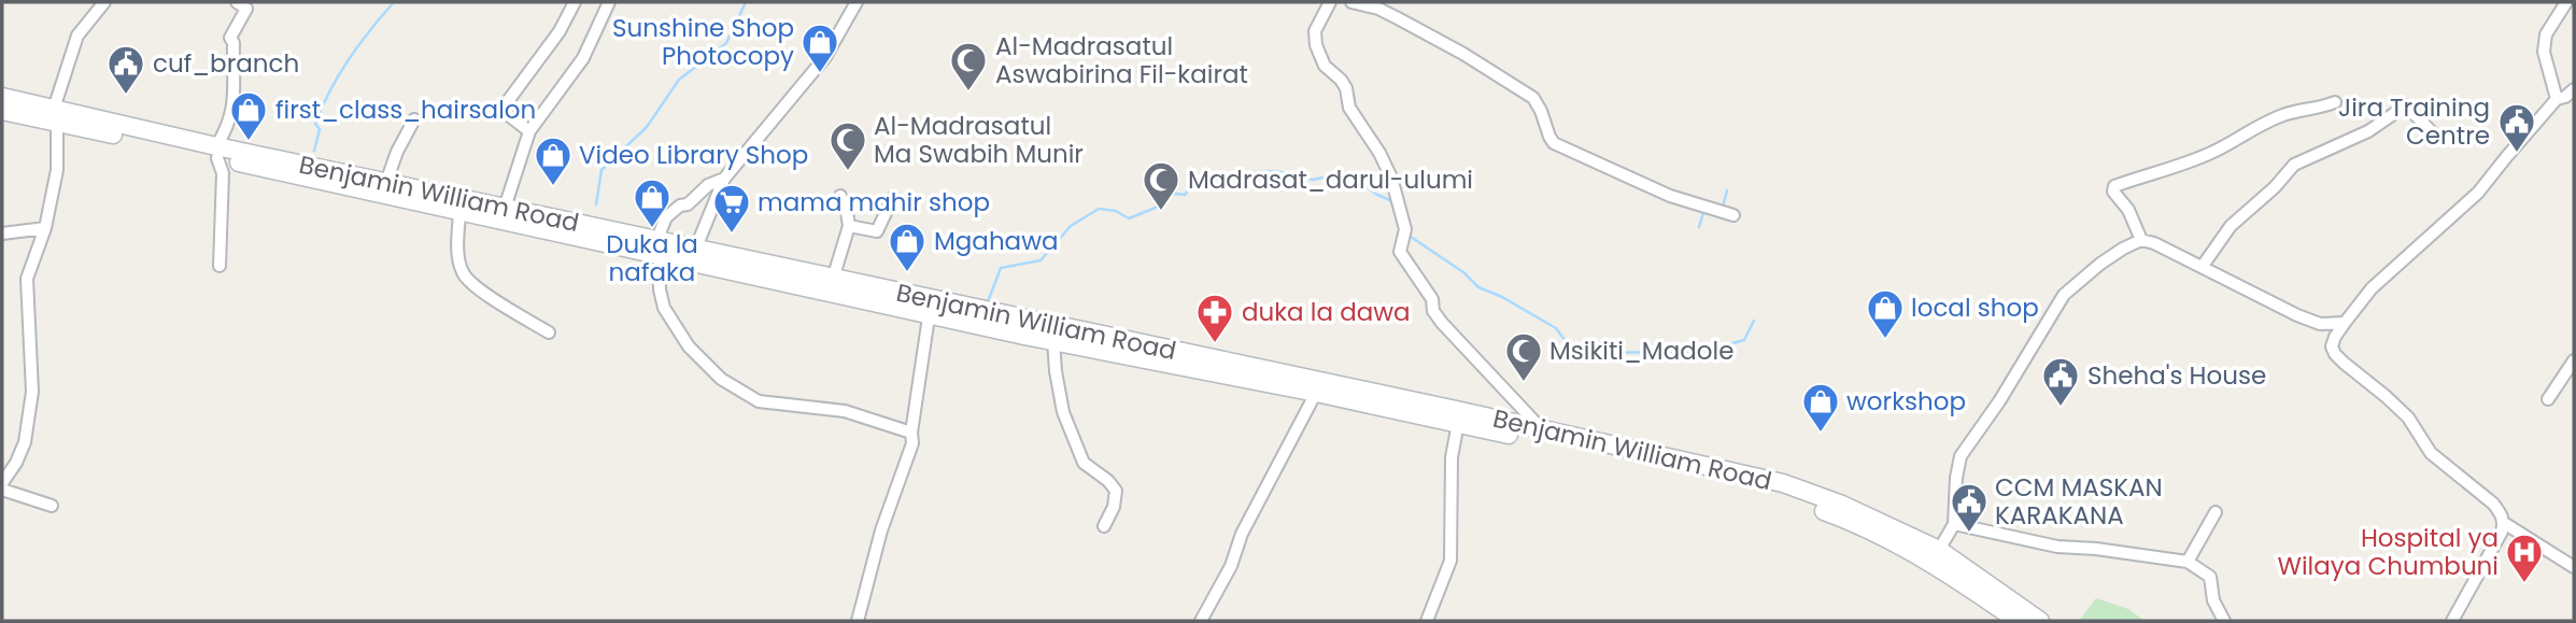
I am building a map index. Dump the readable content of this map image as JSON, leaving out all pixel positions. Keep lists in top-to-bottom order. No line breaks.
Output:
{"streets":{"main road":["Benjamin William Road"]},"places":{"shop":["Sunshine Shop Photocopy","first_class_hairsalon","Video Library Shop","Duka la nafaka","Mgahawa","local shop","workshop"],"mosque":["Al-Madrasatul Aswabirina Fil-kairat","Al-Madrasatul Ma Swabih Munir","Madrasat_darul-ulumi","Msikiti_Madole"],"public building":["cuf_branch","Jira Training Centre","Sheha's House","CCM MASKAN KARAKANA"],"supermarket":["mama mahir shop"],"pharmacy":["duka la dawa"],"hospital":["Hospital ya Wilaya Chumbuni"]}}
